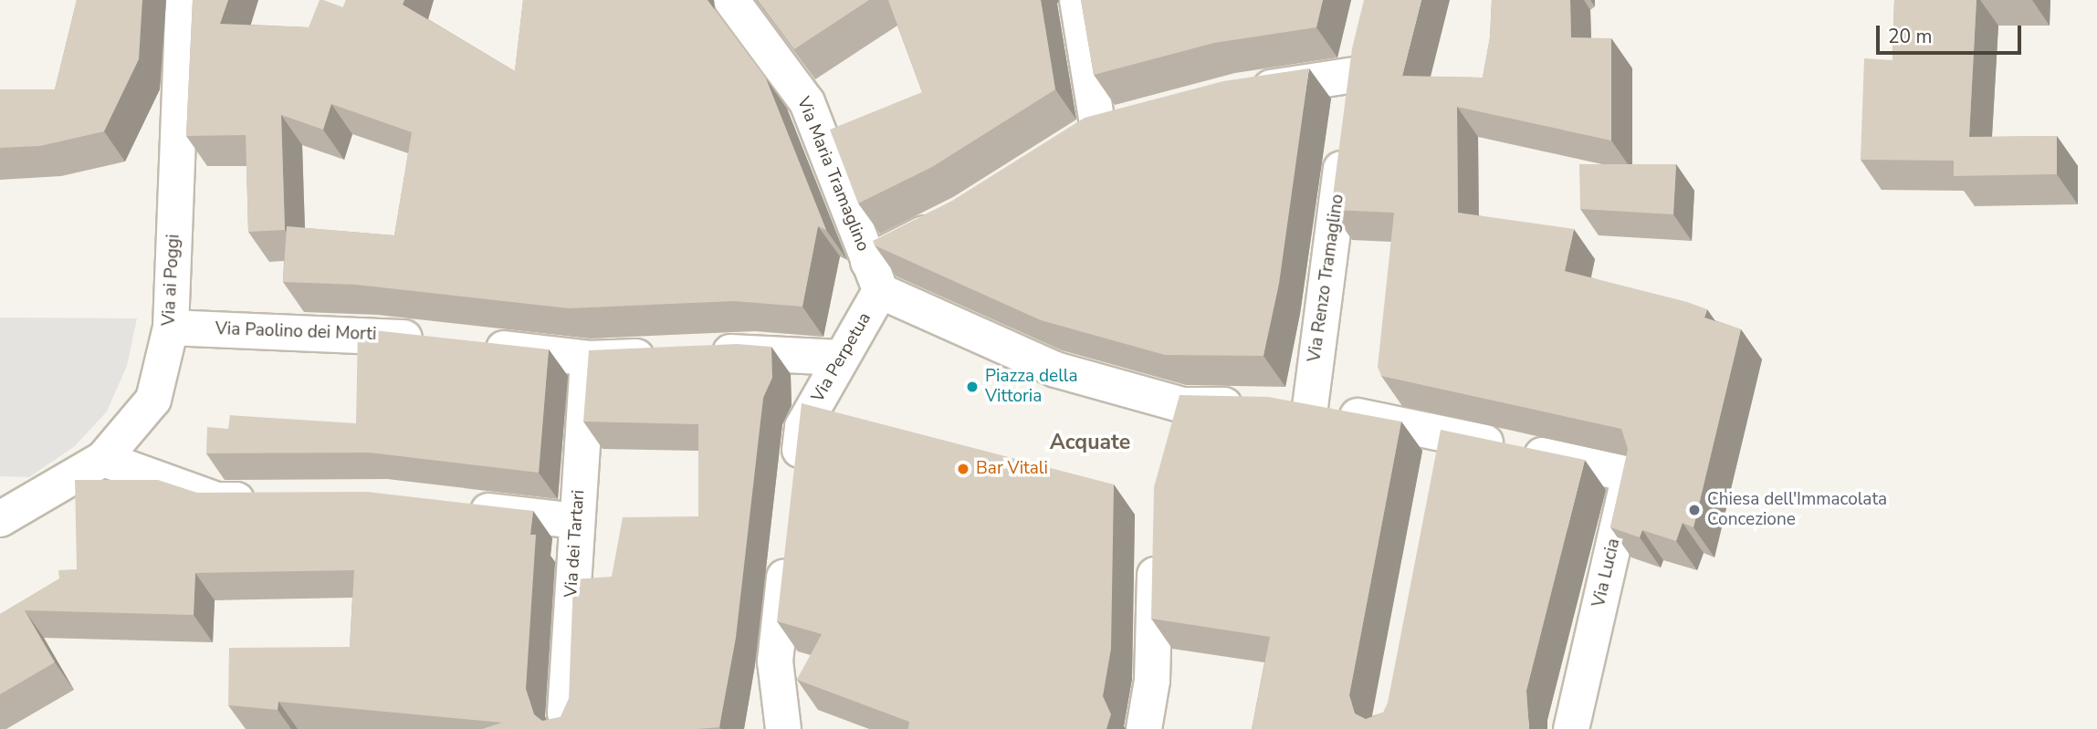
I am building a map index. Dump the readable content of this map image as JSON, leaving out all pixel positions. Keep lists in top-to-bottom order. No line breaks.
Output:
{"streets":{"street":["Via Maria Tramaglino","Via Renzo Tramaglino","Via ai Poggi","Via Paolino dei Morti","Via Perpetua","Via dei Tartari","Via Lucia"]},"crossings":[["Via Maria Tramaglino","Via Perpetua"],["Via Renzo Tramaglino","Via Lucia"],["Via ai Poggi","Via Paolino dei Morti"]],"districts":["Acquate"],"places":["Piazza della Vittoria","Bar Vitali","Chiesa dell'Immacolata Concezione"],"scale_bar":"20 m"}
